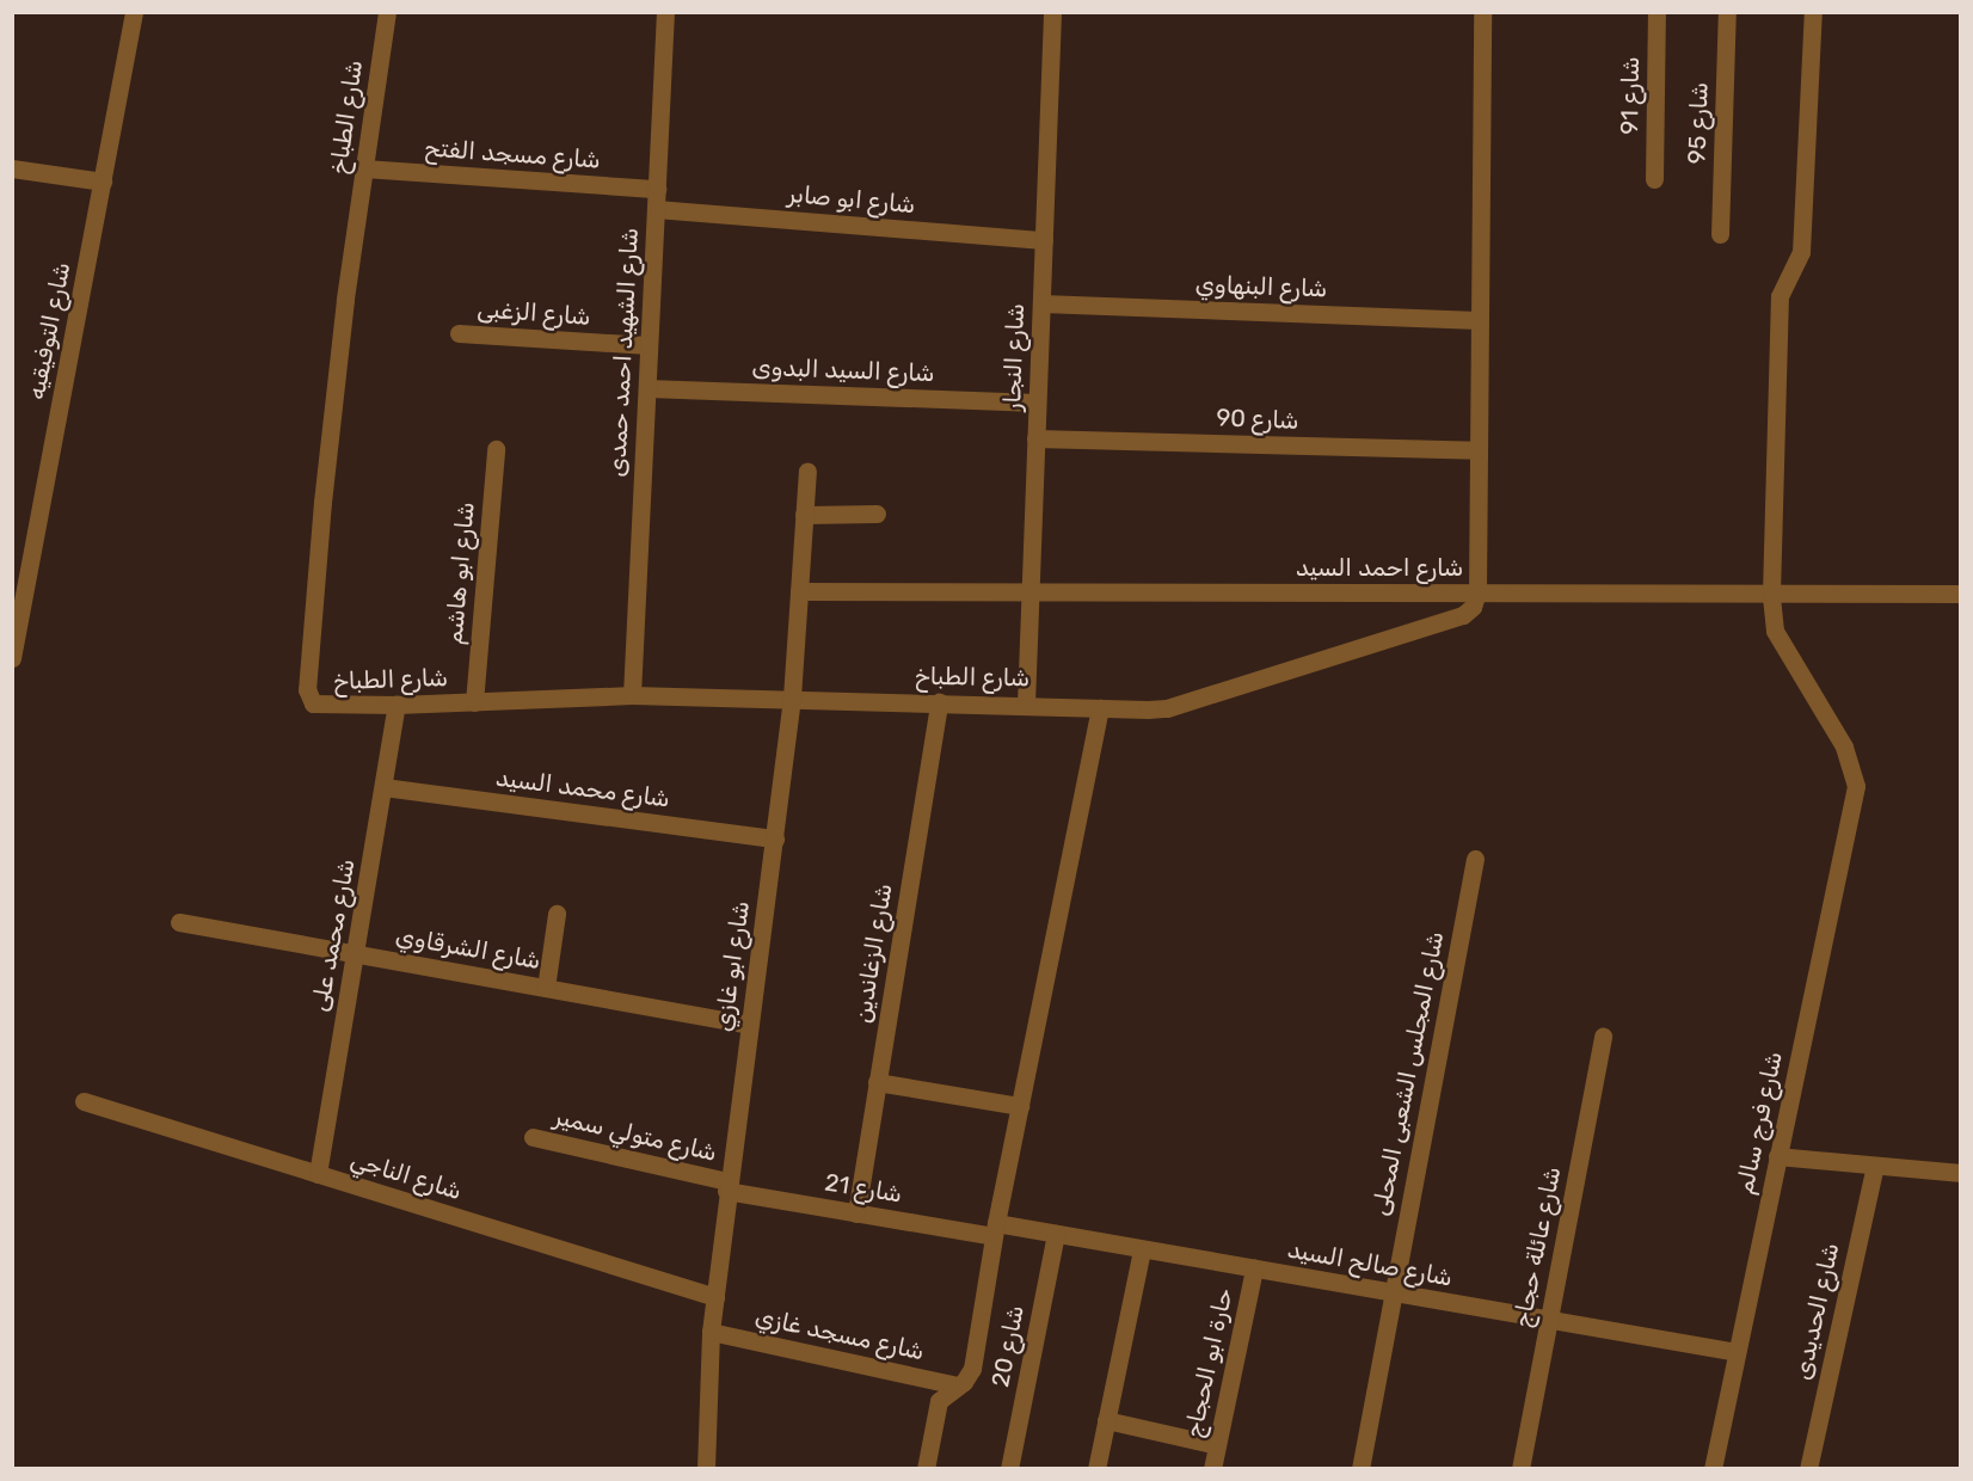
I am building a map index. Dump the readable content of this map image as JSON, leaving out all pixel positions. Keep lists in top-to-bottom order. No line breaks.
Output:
{"streets":{"street":["شارع 91","شارع الطباخ","شارع 95","شارع مسجد الفتح","شارع ابو صابر","شارع البنهاوي","شارع الزغبى","شارع التوفيقيه","شارع الشهيد احمد حمدى","شارع النجار","شارع السيد البدوى","شارع 90","شارع احمد السيد","شارع ابو هاشم","شارع محمد السيد","شارع محمد على","شارع الشرقاوي","شارع الزغاندين","شارع ابو غازي","شارع المجلس الشعبى المحلى","شارع فرج سالم","شارع متولي سمير","شارع الناجي","شارع 21","شارع عائلة حجاج","شارع صالح السيد","شارع الحديدى","شارع مسجد غازي","شارع 20","حارة ابو الحجاج"]},"crossings":[["شارع الطباخ","شارع مسجد الفتح"],["شارع الطباخ","شارع الشهيد احمد حمدى"],["شارع الطباخ","شارع النجار"],["شارع الطباخ","شارع احمد السيد"],["شارع الطباخ","شارع ابو هاشم"],["شارع الطباخ","شارع محمد على"],["شارع الطباخ","شارع الزغاندين"],["شارع الطباخ","شارع ابو غازي"],["شارع مسجد الفتح","شارع الشهيد احمد حمدى"],["شارع ابو صابر","شارع الشهيد احمد حمدى"],["شارع ابو صابر","شارع النجار"],["شارع البنهاوي","شارع النجار"],["شارع الزغبى","شارع الشهيد احمد حمدى"],["شارع الشهيد احمد حمدى","شارع السيد البدوى"],["شارع النجار","شارع السيد البدوى"],["شارع النجار","شارع 90"],["شارع النجار","شارع احمد السيد"],["شارع احمد السيد","شارع ابو غازي"],["شارع احمد السيد","شارع فرج سالم"],["شارع محمد السيد","شارع محمد على"],["شارع محمد السيد","شارع ابو غازي"],["شارع محمد على","شارع الشرقاوي"],["شارع محمد على","شارع الناجي"],["شارع الشرقاوي","شارع ابو غازي"],["شارع الزغاندين","شارع 21"],["شارع ابو غازي","شارع متولي سمير"],["شارع ابو غازي","شارع الناجي"],["شارع ابو غازي","شارع 21"],["شارع ابو غازي","شارع مسجد غازي"],["شارع المجلس الشعبى المحلى","شارع صالح السيد"],["شارع فرج سالم","شارع صالح السيد"],["شارع متولي سمير","شارع 21"],["شارع 21","شارع صالح السيد"],["شارع عائلة حجاج","شارع صالح السيد"],["شارع صالح السيد","شارع 20"],["شارع صالح السيد","حارة ابو الحجاج"]]}
